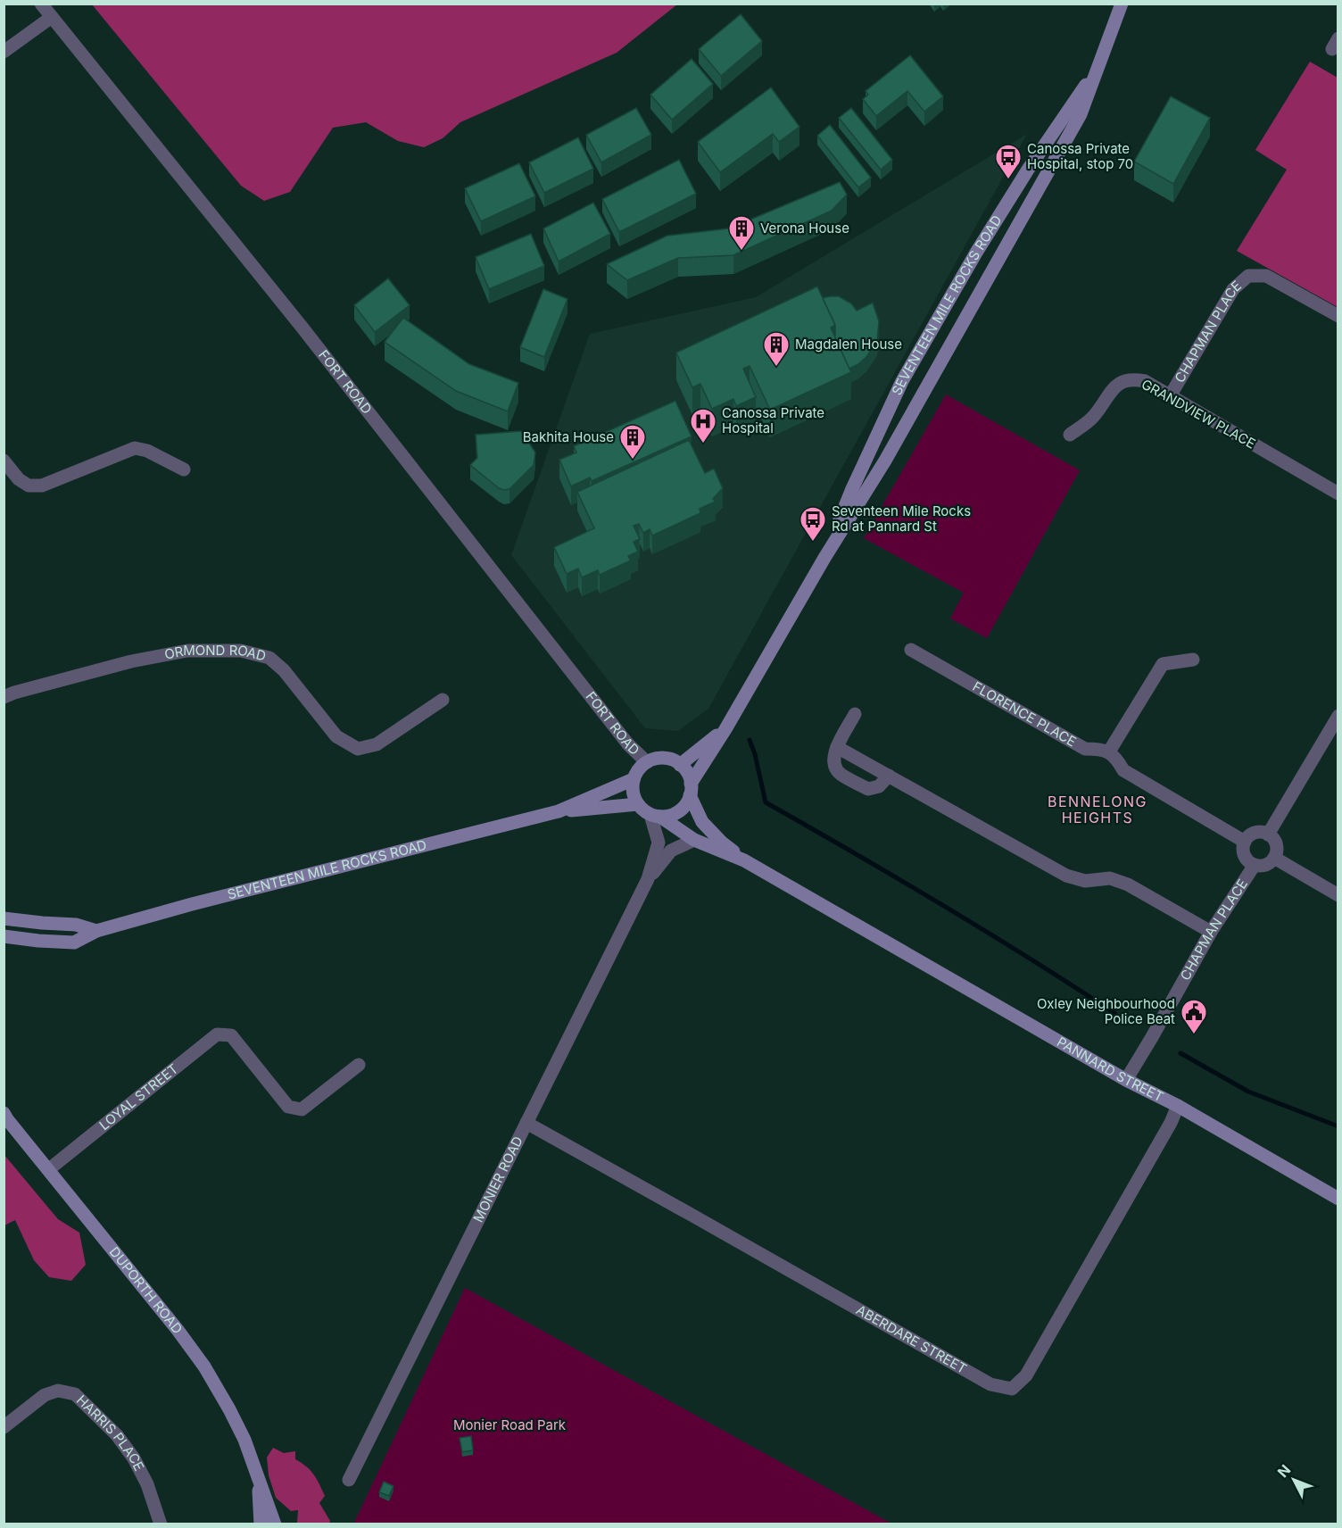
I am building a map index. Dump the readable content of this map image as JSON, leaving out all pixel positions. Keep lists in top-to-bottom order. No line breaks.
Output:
{"streets":{"main road":["SEVENTEEN MILE ROCKS ROAD","PANNARD STREET","DUPORTH ROAD"],"street":["CHAPMAN PLACE","FORT ROAD","GRANDVIEW PLACE","ORMOND ROAD","FLORENCE PLACE","LOYAL STREET","MONIER ROAD","ABERDARE STREET","HARRIS PLACE"]},"crossings":[["SEVENTEEN MILE ROCKS ROAD","FORT ROAD"],["SEVENTEEN MILE ROCKS ROAD","PANNARD STREET"],["SEVENTEEN MILE ROCKS ROAD","MONIER ROAD"],["CHAPMAN PLACE","GRANDVIEW PLACE"],["CHAPMAN PLACE","PANNARD STREET"],["FORT ROAD","PANNARD STREET"],["FORT ROAD","MONIER ROAD"],["PANNARD STREET","MONIER ROAD"],["PANNARD STREET","ABERDARE STREET"],["LOYAL STREET","DUPORTH ROAD"],["MONIER ROAD","ABERDARE STREET"]],"districts":["BENNELONG HEIGHTS"],"parks":["Monier Road Park"],"places":{"bus stop":["Canossa Private Hospital, stop 70","Seventeen Mile Rocks Rd at Pannard St"],"building":["Verona House","Magdalen House","Bakhita House"],"hospital":["Canossa Private Hospital"],"public building":["Oxley Neighbourhood Police Beat"]},"north":"top left"}
